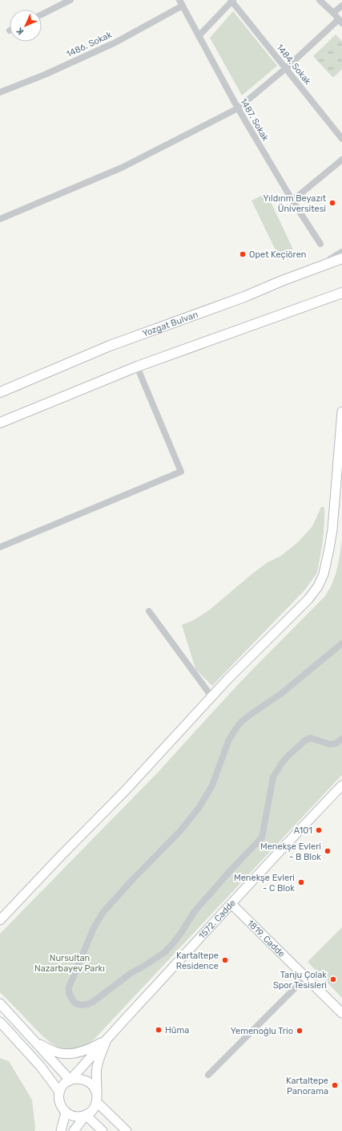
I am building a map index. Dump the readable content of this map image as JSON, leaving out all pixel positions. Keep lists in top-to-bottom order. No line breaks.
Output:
{"streets":{"main road":["Yozgat Bulvarı","1572. Cadde","1819. Cadde"],"street":["1486. Sokak","1484. Sokak","1487. Sokak"]},"crossings":[["1486. Sokak","1487. Sokak"],["1572. Cadde","1819. Cadde"]],"parks":["Nursultan Nazarbayev Parkı"],"places":["Yıldırım Beyazıt Üniversitesi","Opet Keçiören","A101","Menekşe Evleri - B Blok","Menekşe Evleri - C Blok","Kartaltepe Residence","Tanju Çolak Spor Tesisleri","Hüma","Yemenoğlu Trio","Kartaltepe Panorama"],"north":"bottom left"}
